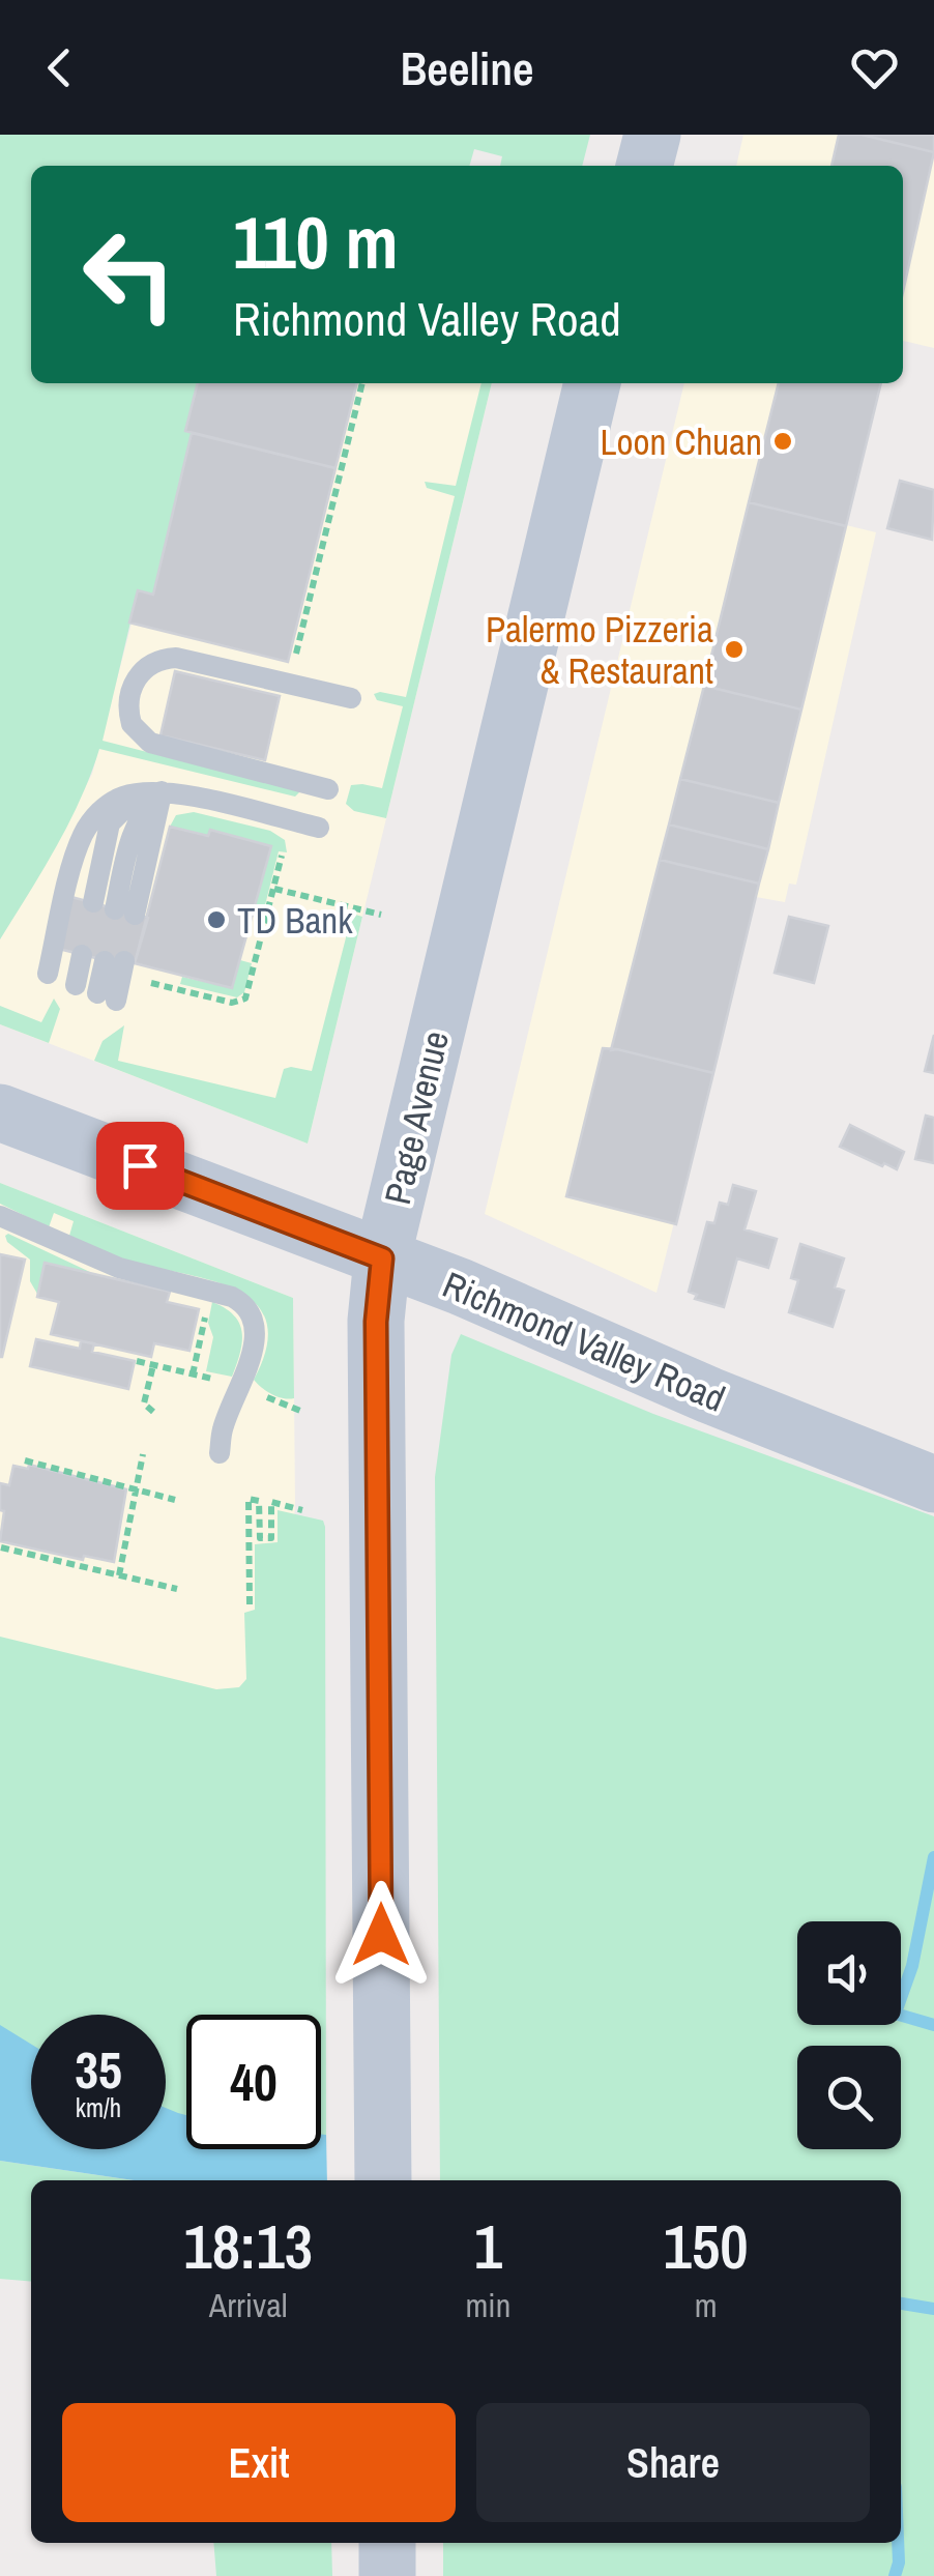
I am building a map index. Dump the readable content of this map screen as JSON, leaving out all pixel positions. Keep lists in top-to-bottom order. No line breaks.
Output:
{"streets":{"street":["Page Avenue","Richmond Valley Road"]},"crossings":[["Page Avenue","Richmond Valley Road"]],"places":["Loon Chuan","Palermo Pizzeria & Restaurant","TD Bank"],"page":{"header":"Beeline","turn":["110 m","Richmond Valley Road"],"speed":"35 km/h","limit":"40","eta":["18:13","Arrival","1","min","150","m"],"buttons":["Exit","Share"]}}
